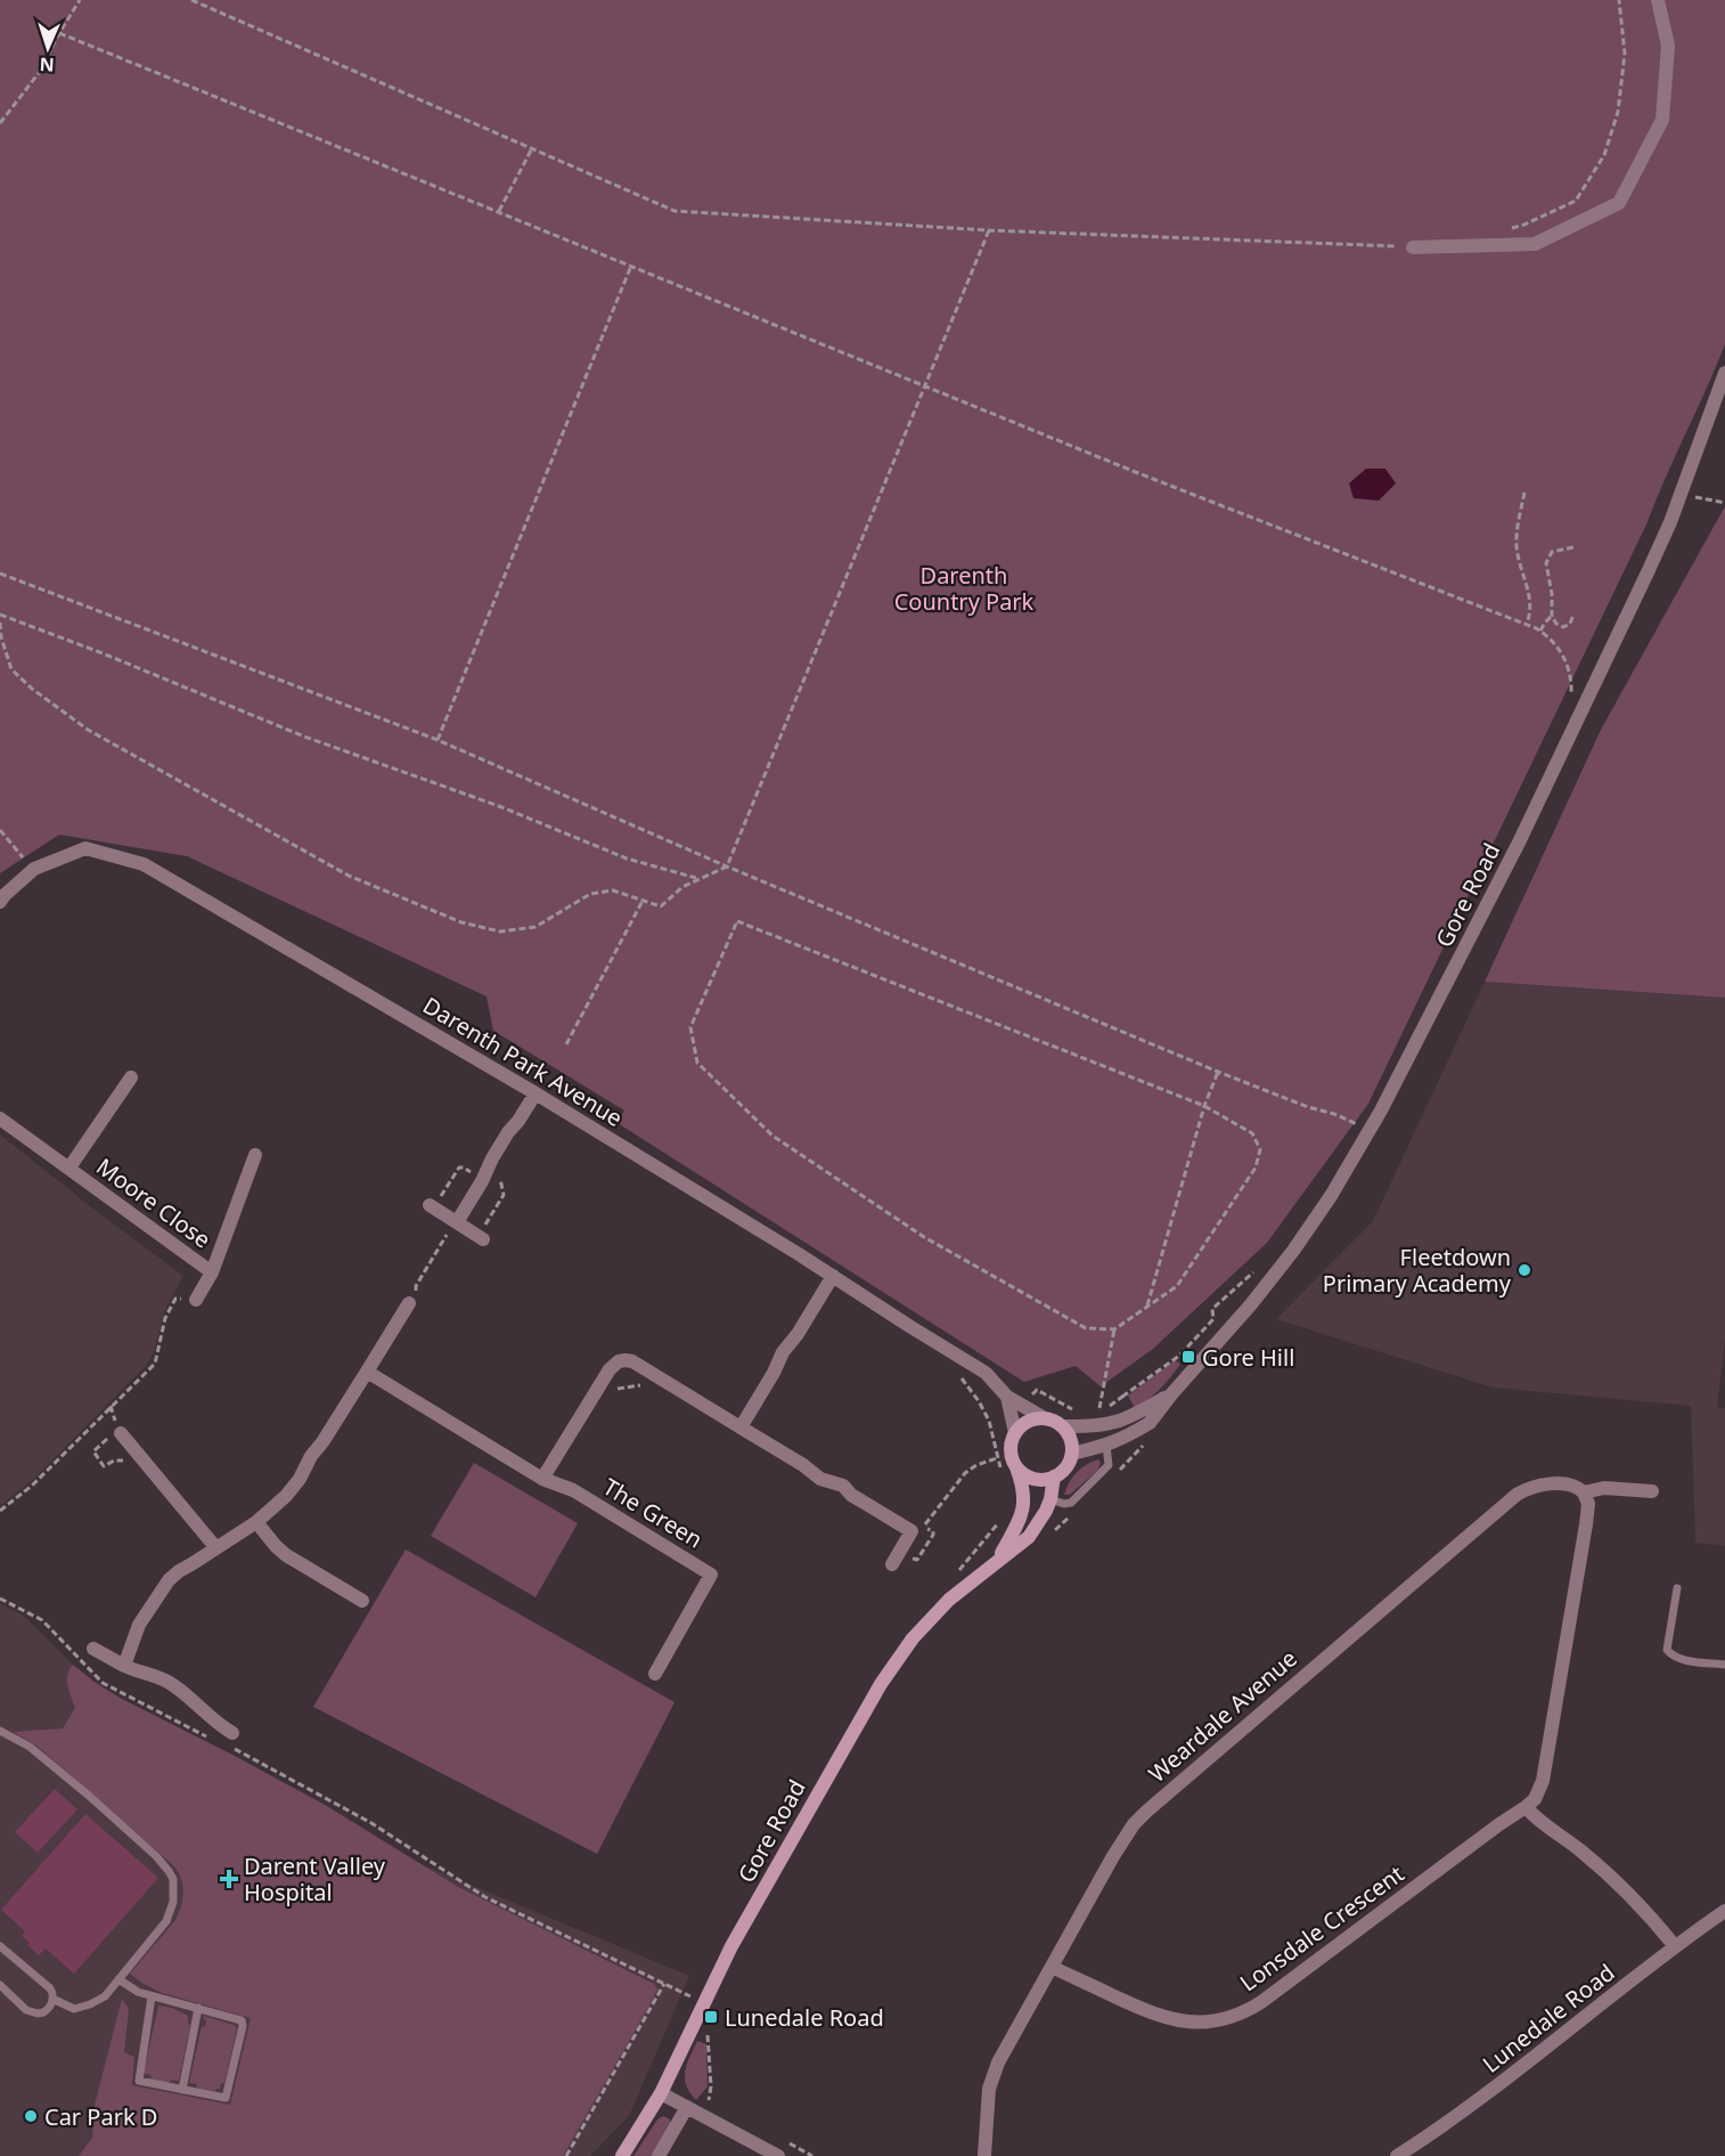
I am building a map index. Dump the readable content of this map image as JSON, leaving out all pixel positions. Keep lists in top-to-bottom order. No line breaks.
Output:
{"streets":{"street":["Gore Road","Darenth Park Avenue","Moore Close","The Green","Weardale Avenue","Lonsdale Crescent","Lunedale Road"]},"crossings":[["Gore Road","Darenth Park Avenue"],["Weardale Avenue","Lonsdale Crescent"]],"parks":["Darenth Country Park"],"places":{"other":["Fleetdown Primary Academy","Car Park D"],"transit":["Gore Hill","Lunedale Road"],"health":["Darent Valley Hospital"]},"north":"bottom"}
